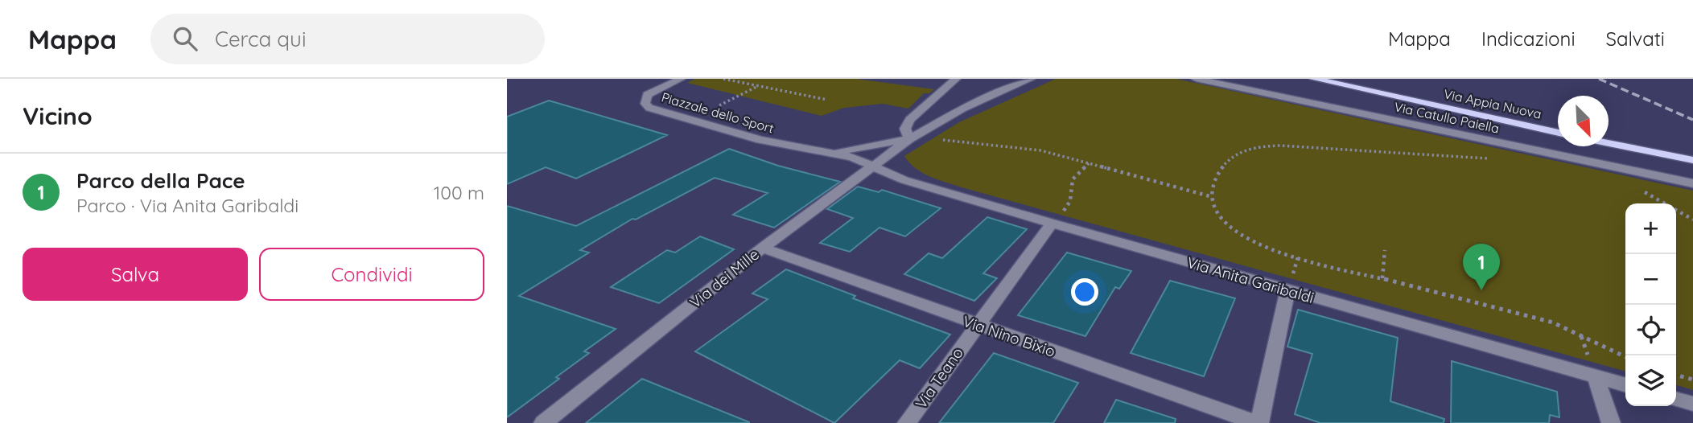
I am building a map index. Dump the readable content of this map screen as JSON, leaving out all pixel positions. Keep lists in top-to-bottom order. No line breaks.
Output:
{"streets":{"main road":["Via Appia Nuova"],"street":["Piazzale dello Sport","Via Catullo Paiella","Via dei Mille","Via Anita Garibaldi","Via Nino Bixio","Via Teano"]},"crossings":[["Piazzale dello Sport","Via dei Mille"],["Piazzale dello Sport","Via Anita Garibaldi"],["Via dei Mille","Via Anita Garibaldi"],["Via dei Mille","Via Nino Bixio"],["Via Anita Garibaldi","Via Teano"],["Via Nino Bixio","Via Teano"]],"north":"bottom right","page":{"header":"Mappa","search":"Cerca qui","nav":["Mappa","Indicazioni","Salvati"],"heading":"Vicino","list":[{"mark":"1","name":"Parco della Pace","note":"Parco · Via Anita Garibaldi","value":"100 m"}],"map_buttons":["+","−"],"buttons":["Salva","Condividi"],"pins":"1"}}
